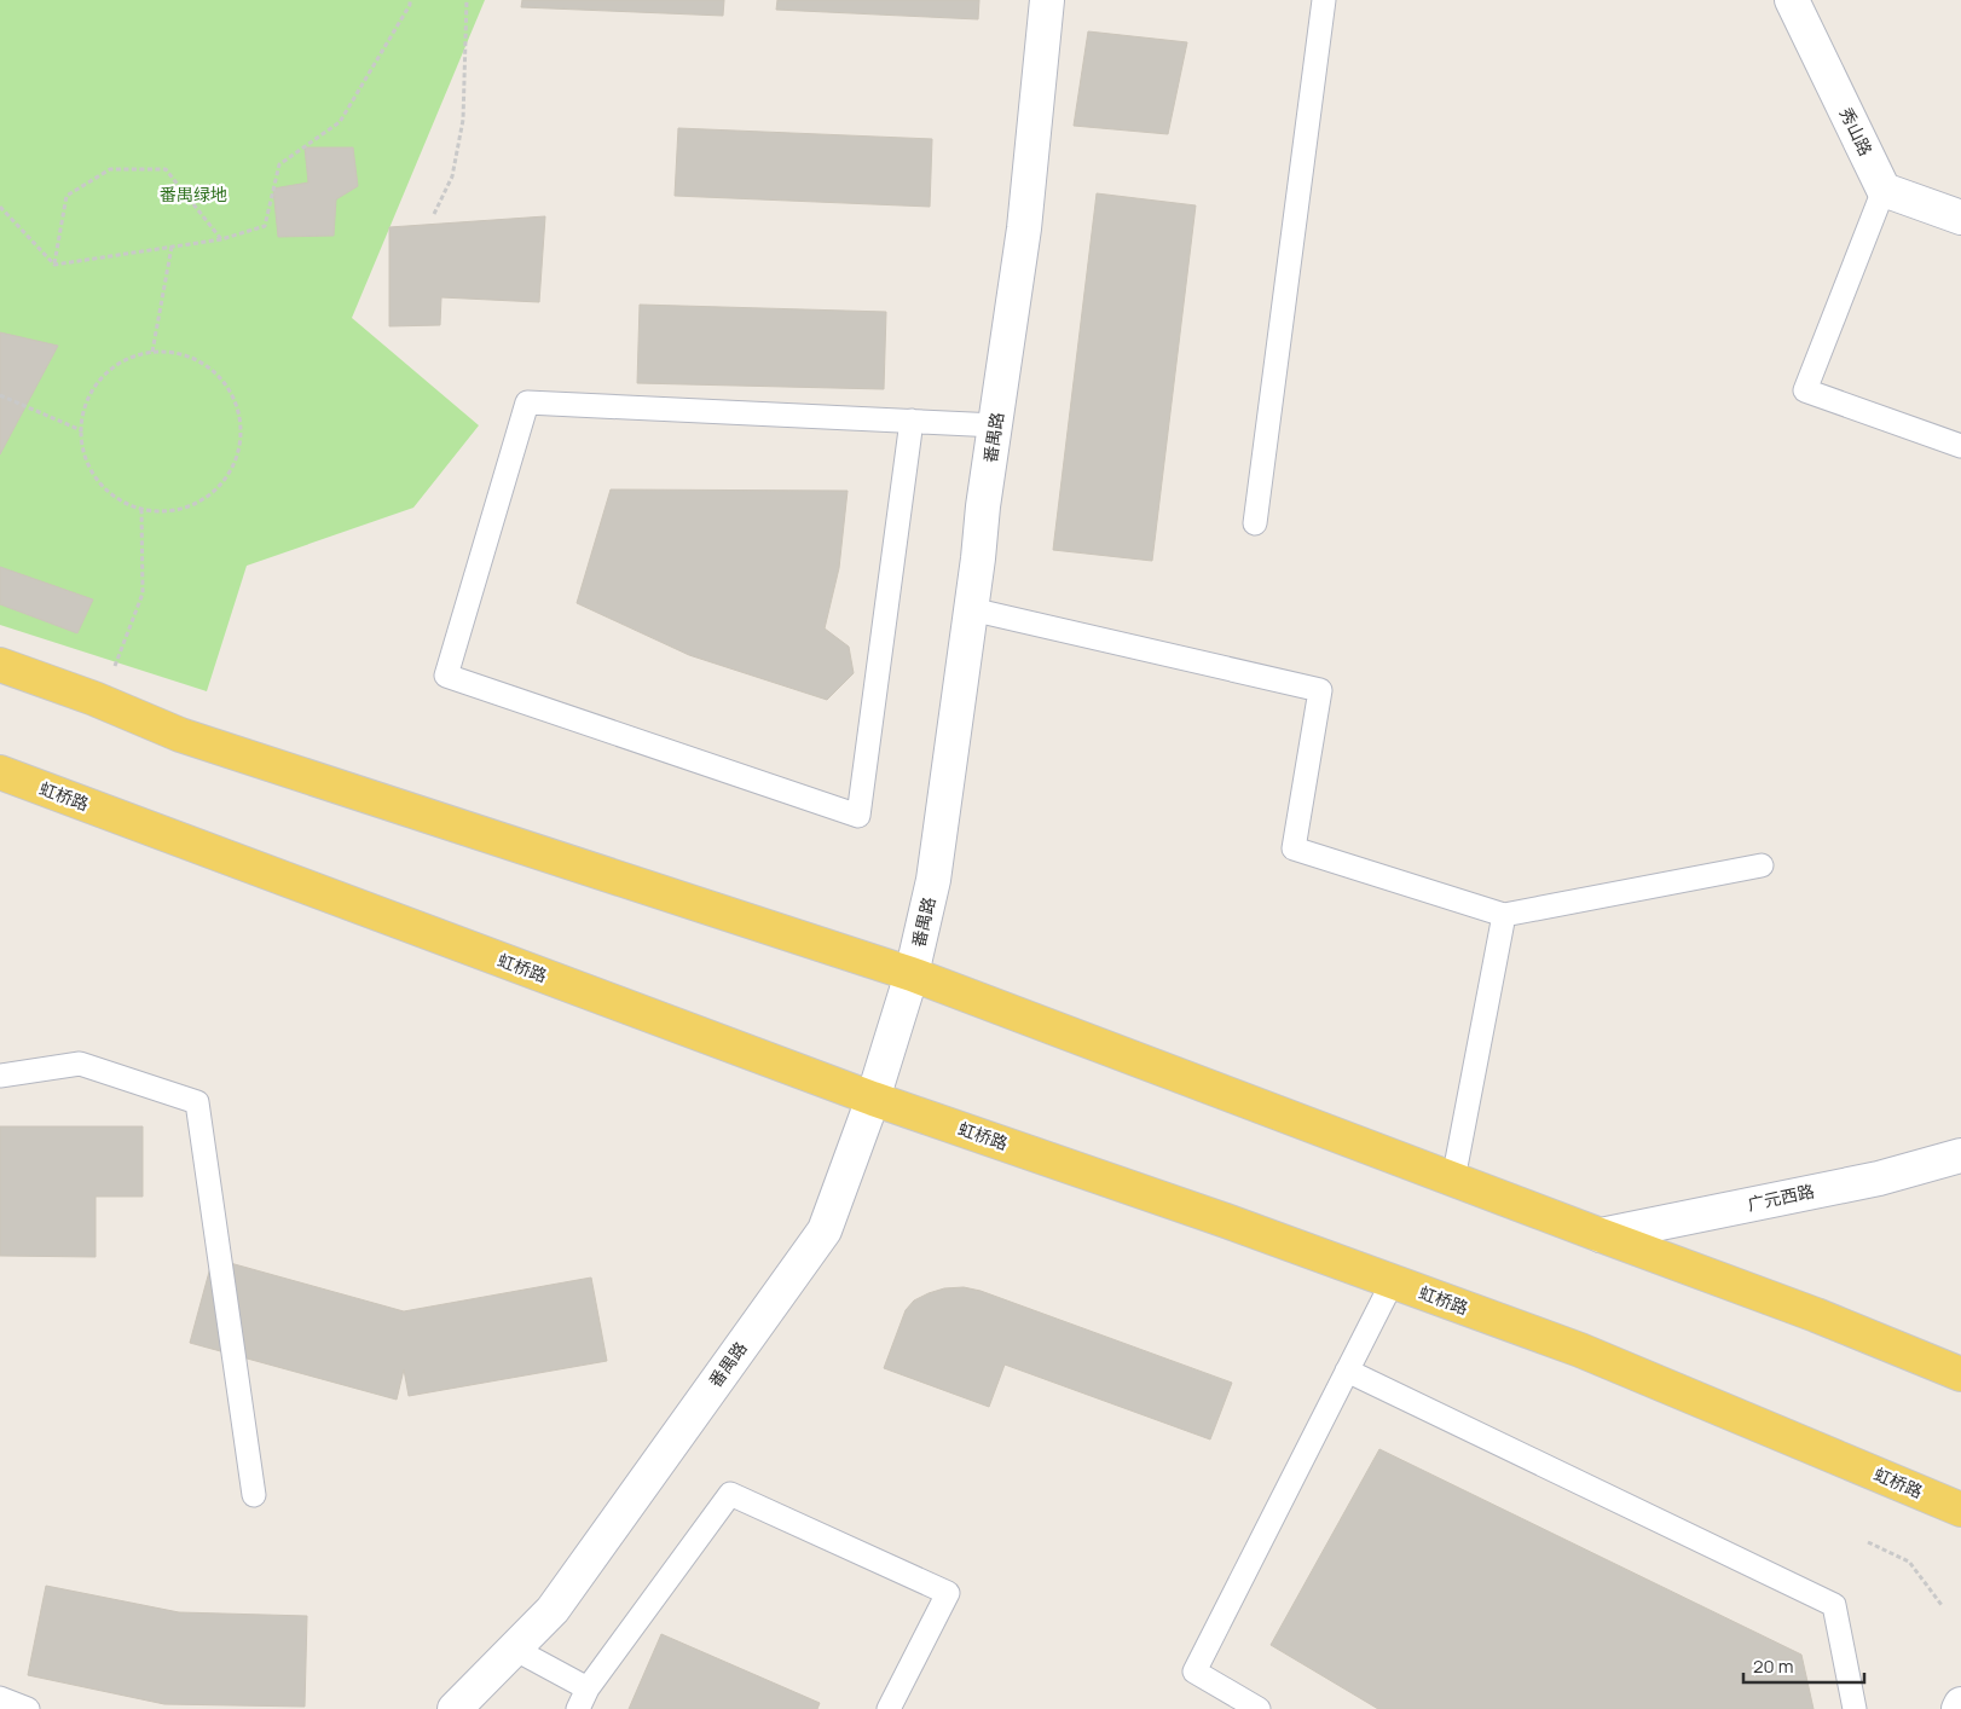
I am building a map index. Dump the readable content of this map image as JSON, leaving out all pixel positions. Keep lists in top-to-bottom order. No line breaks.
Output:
{"streets":{"main road":["虹桥路"],"street":["秀山路","番禺路","广元西路"]},"crossings":[["番禺路","虹桥路"]],"parks":["番禺绿地"],"scale_bar":"20 m"}
